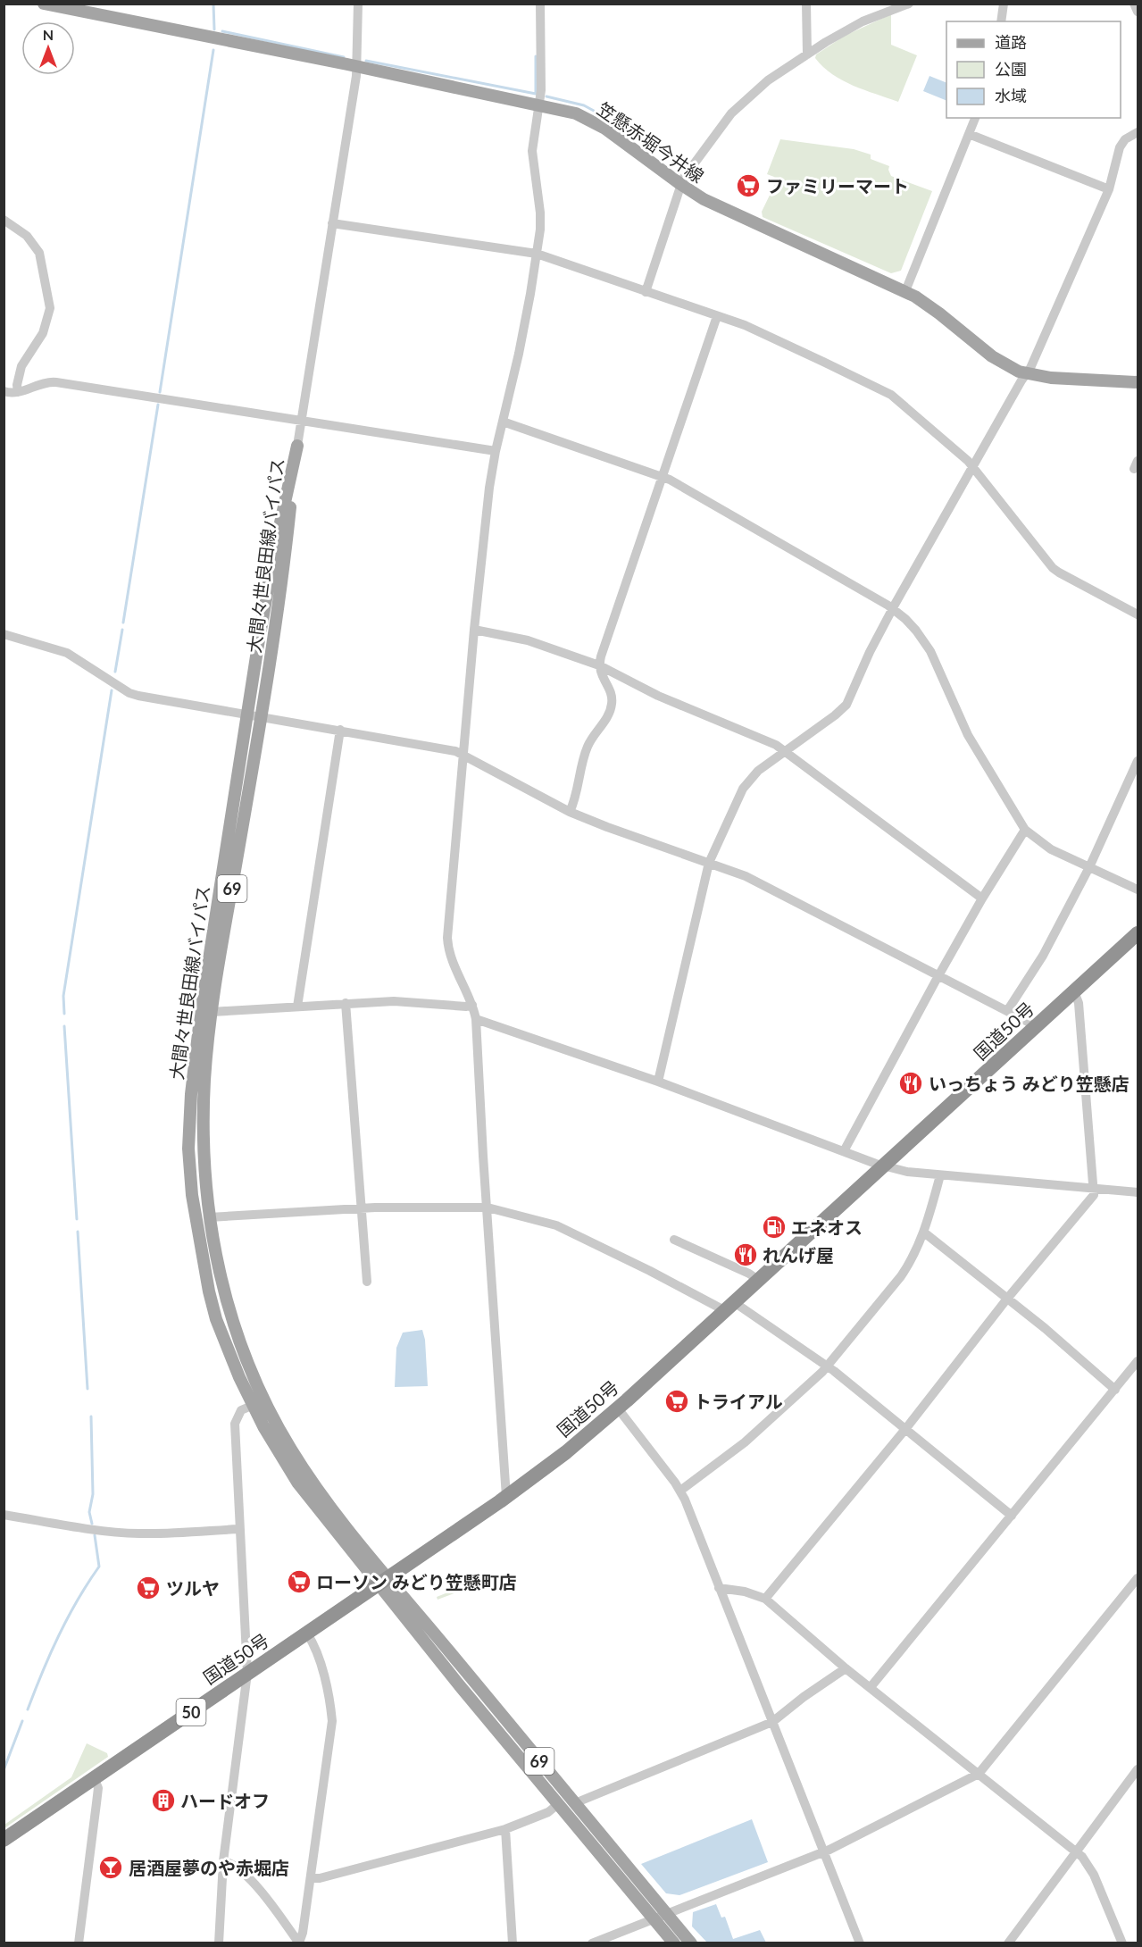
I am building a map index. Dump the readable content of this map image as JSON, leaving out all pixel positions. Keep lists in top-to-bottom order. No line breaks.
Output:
{"streets":{"highway":["国道50号","50"],"main road":["笠懸赤堀今井線","大間々世良田線バイパス","69"]},"crossings":[["大間々世良田線バイパス","国道50号"]],"places":{"supermarket":["ファミリーマート","トライアル","ローソン みどり笠懸町店","ツルヤ"],"restaurant":["いっちょう みどり笠懸店","れんげ屋"],"fuel station":["エネオス"],"building":["ハードオフ"],"bar":["居酒屋夢のや赤堀店"]},"legend":["道路","公園","水域"],"north":"top"}
